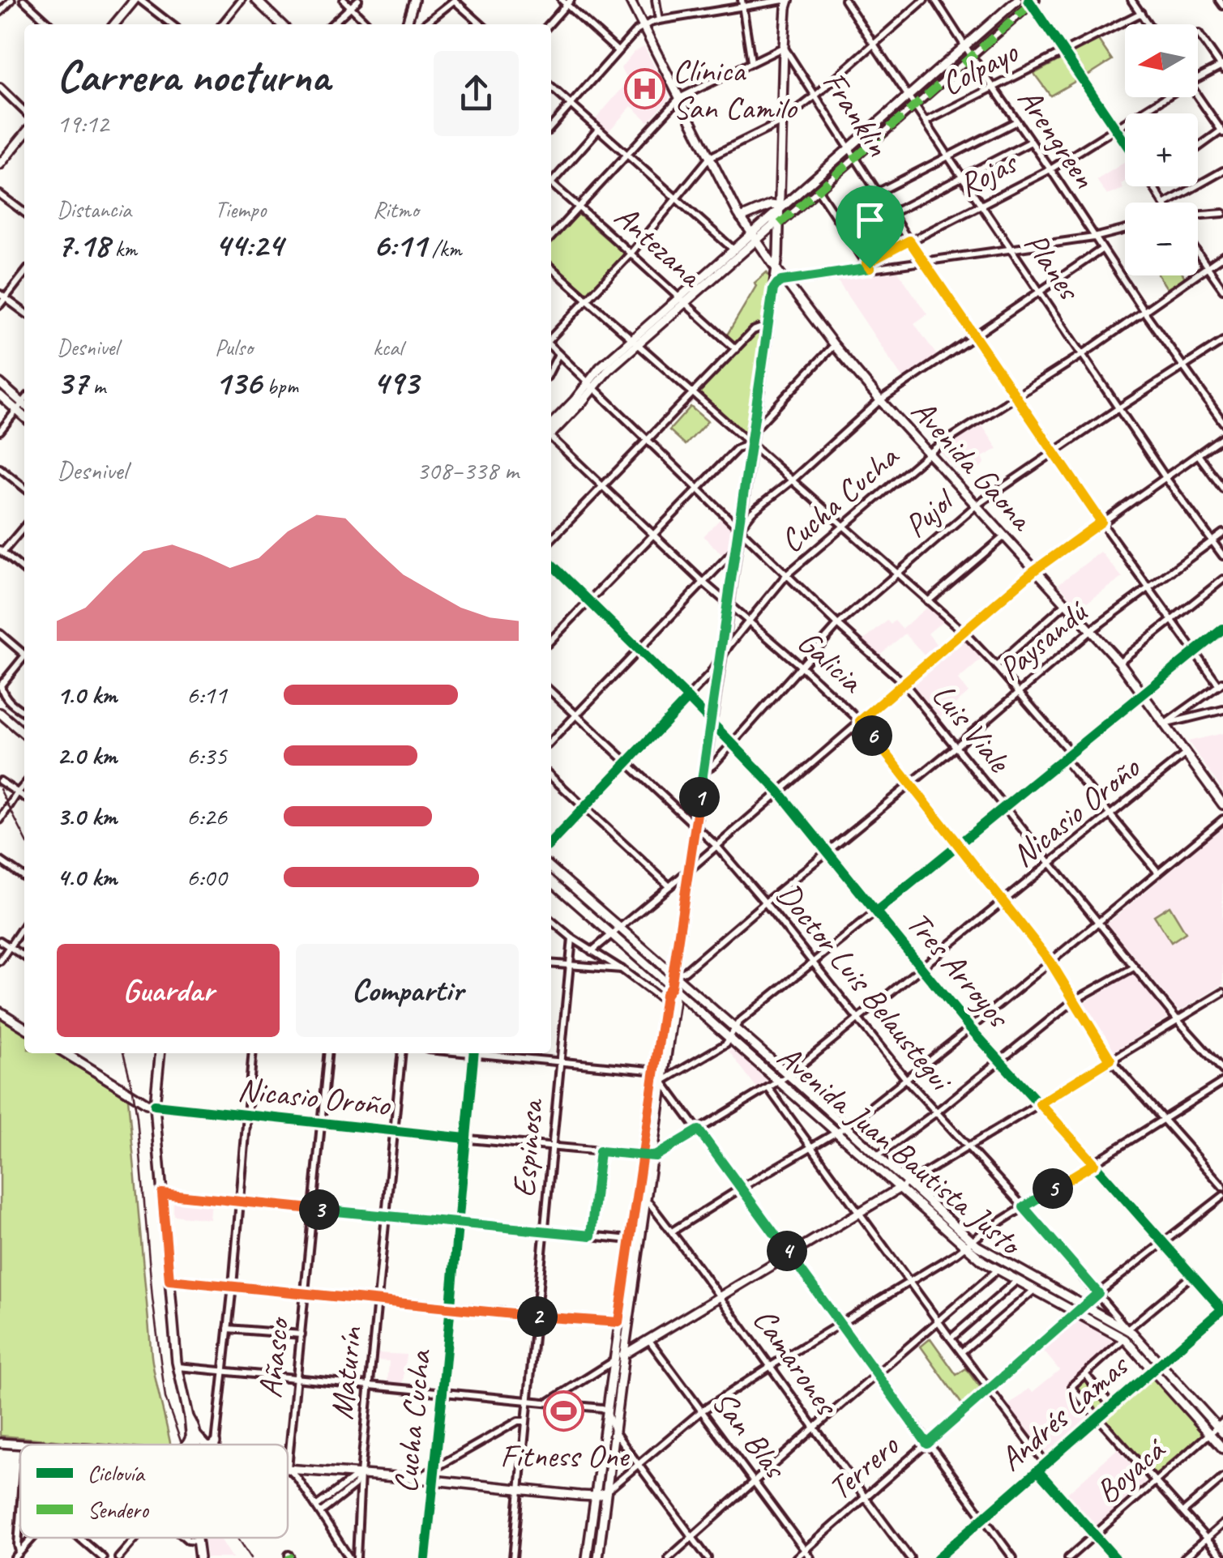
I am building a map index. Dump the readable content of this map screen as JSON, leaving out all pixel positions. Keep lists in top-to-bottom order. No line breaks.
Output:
{"streets":{"main road":["Avenida Gaona","Avenida Juan Bautista Justo"],"street":["Colpayo","Franklin","Arengreen","Rojas","Antezana","Planes","Cucha Cucha","Pujol","Paysandú","Galicia","Luis Viale","Nicasio Oroño","Tres Arroyos","Doctor Luis Belaustegui","Espinosa","Añasco","Camarones","Maturín","Andrés Lamas","San Blas","Terrero","Boyacá"]},"crossings":[["Colpayo","Arengreen"],["Colpayo","Planes"],["Franklin","Rojas"],["Franklin","Cucha Cucha"],["Franklin","Pujol"],["Franklin","Paysandú"],["Arengreen","Rojas"],["Arengreen","Cucha Cucha"],["Arengreen","Pujol"],["Rojas","Planes"],["Rojas","Avenida Gaona"],["Planes","Cucha Cucha"],["Planes","Pujol"],["Planes","Paysandú"],["Avenida Gaona","Cucha Cucha"],["Avenida Gaona","Pujol"],["Avenida Gaona","Paysandú"],["Avenida Gaona","Nicasio Oroño"],["Cucha Cucha","Galicia"],["Cucha Cucha","Luis Viale"],["Cucha Cucha","Nicasio Oroño"],["Cucha Cucha","Tres Arroyos"],["Cucha Cucha","Doctor Luis Belaustegui"],["Pujol","Galicia"],["Pujol","Luis Viale"],["Pujol","Tres Arroyos"],["Paysandú","Galicia"],["Paysandú","Luis Viale"],["Paysandú","Tres Arroyos"],["Paysandú","Doctor Luis Belaustegui"],["Paysandú","Avenida Juan Bautista Justo"],["Galicia","Nicasio Oroño"],["Luis Viale","Nicasio Oroño"],["Nicasio Oroño","Tres Arroyos"],["Nicasio Oroño","Doctor Luis Belaustegui"],["Nicasio Oroño","Espinosa"],["Nicasio Oroño","Avenida Juan Bautista Justo"],["Nicasio Oroño","Añasco"],["Nicasio Oroño","Maturín"],["Tres Arroyos","Andrés Lamas"],["Tres Arroyos","Terrero"],["Doctor Luis Belaustegui","Avenida Juan Bautista Justo"],["Doctor Luis Belaustegui","Terrero"],["Avenida Juan Bautista Justo","Andrés Lamas"],["Avenida Juan Bautista Justo","Terrero"],["Avenida Juan Bautista Justo","Boyacá"],["Camarones","Terrero"],["San Blas","Terrero"]],"places":{"hospital":["Clínica San Camilo"],"sports":["Fitness One"]},"legend":["Ciclovía","Sendero"],"north":"left","page":{"map_buttons":["+","−"],"heading":["Carrera nocturna","19:12"],"stats":[["Distancia","7.18 km"],["Tiempo","44:24"],["Ritmo","6:11 /km"],["Desnivel","37 m"],["Pulso","136 bpm"],["kcal","493"]],"chart":["Desnivel","308–338 m"],"list":[{"name":"1.0 km","note":"6:11"},{"name":"2.0 km","note":"6:35"},{"name":"3.0 km","note":"6:26"},{"name":"4.0 km","note":"6:00"}],"pins":["6","1","5","3","4","2"],"buttons":["Guardar","Compartir"]}}
